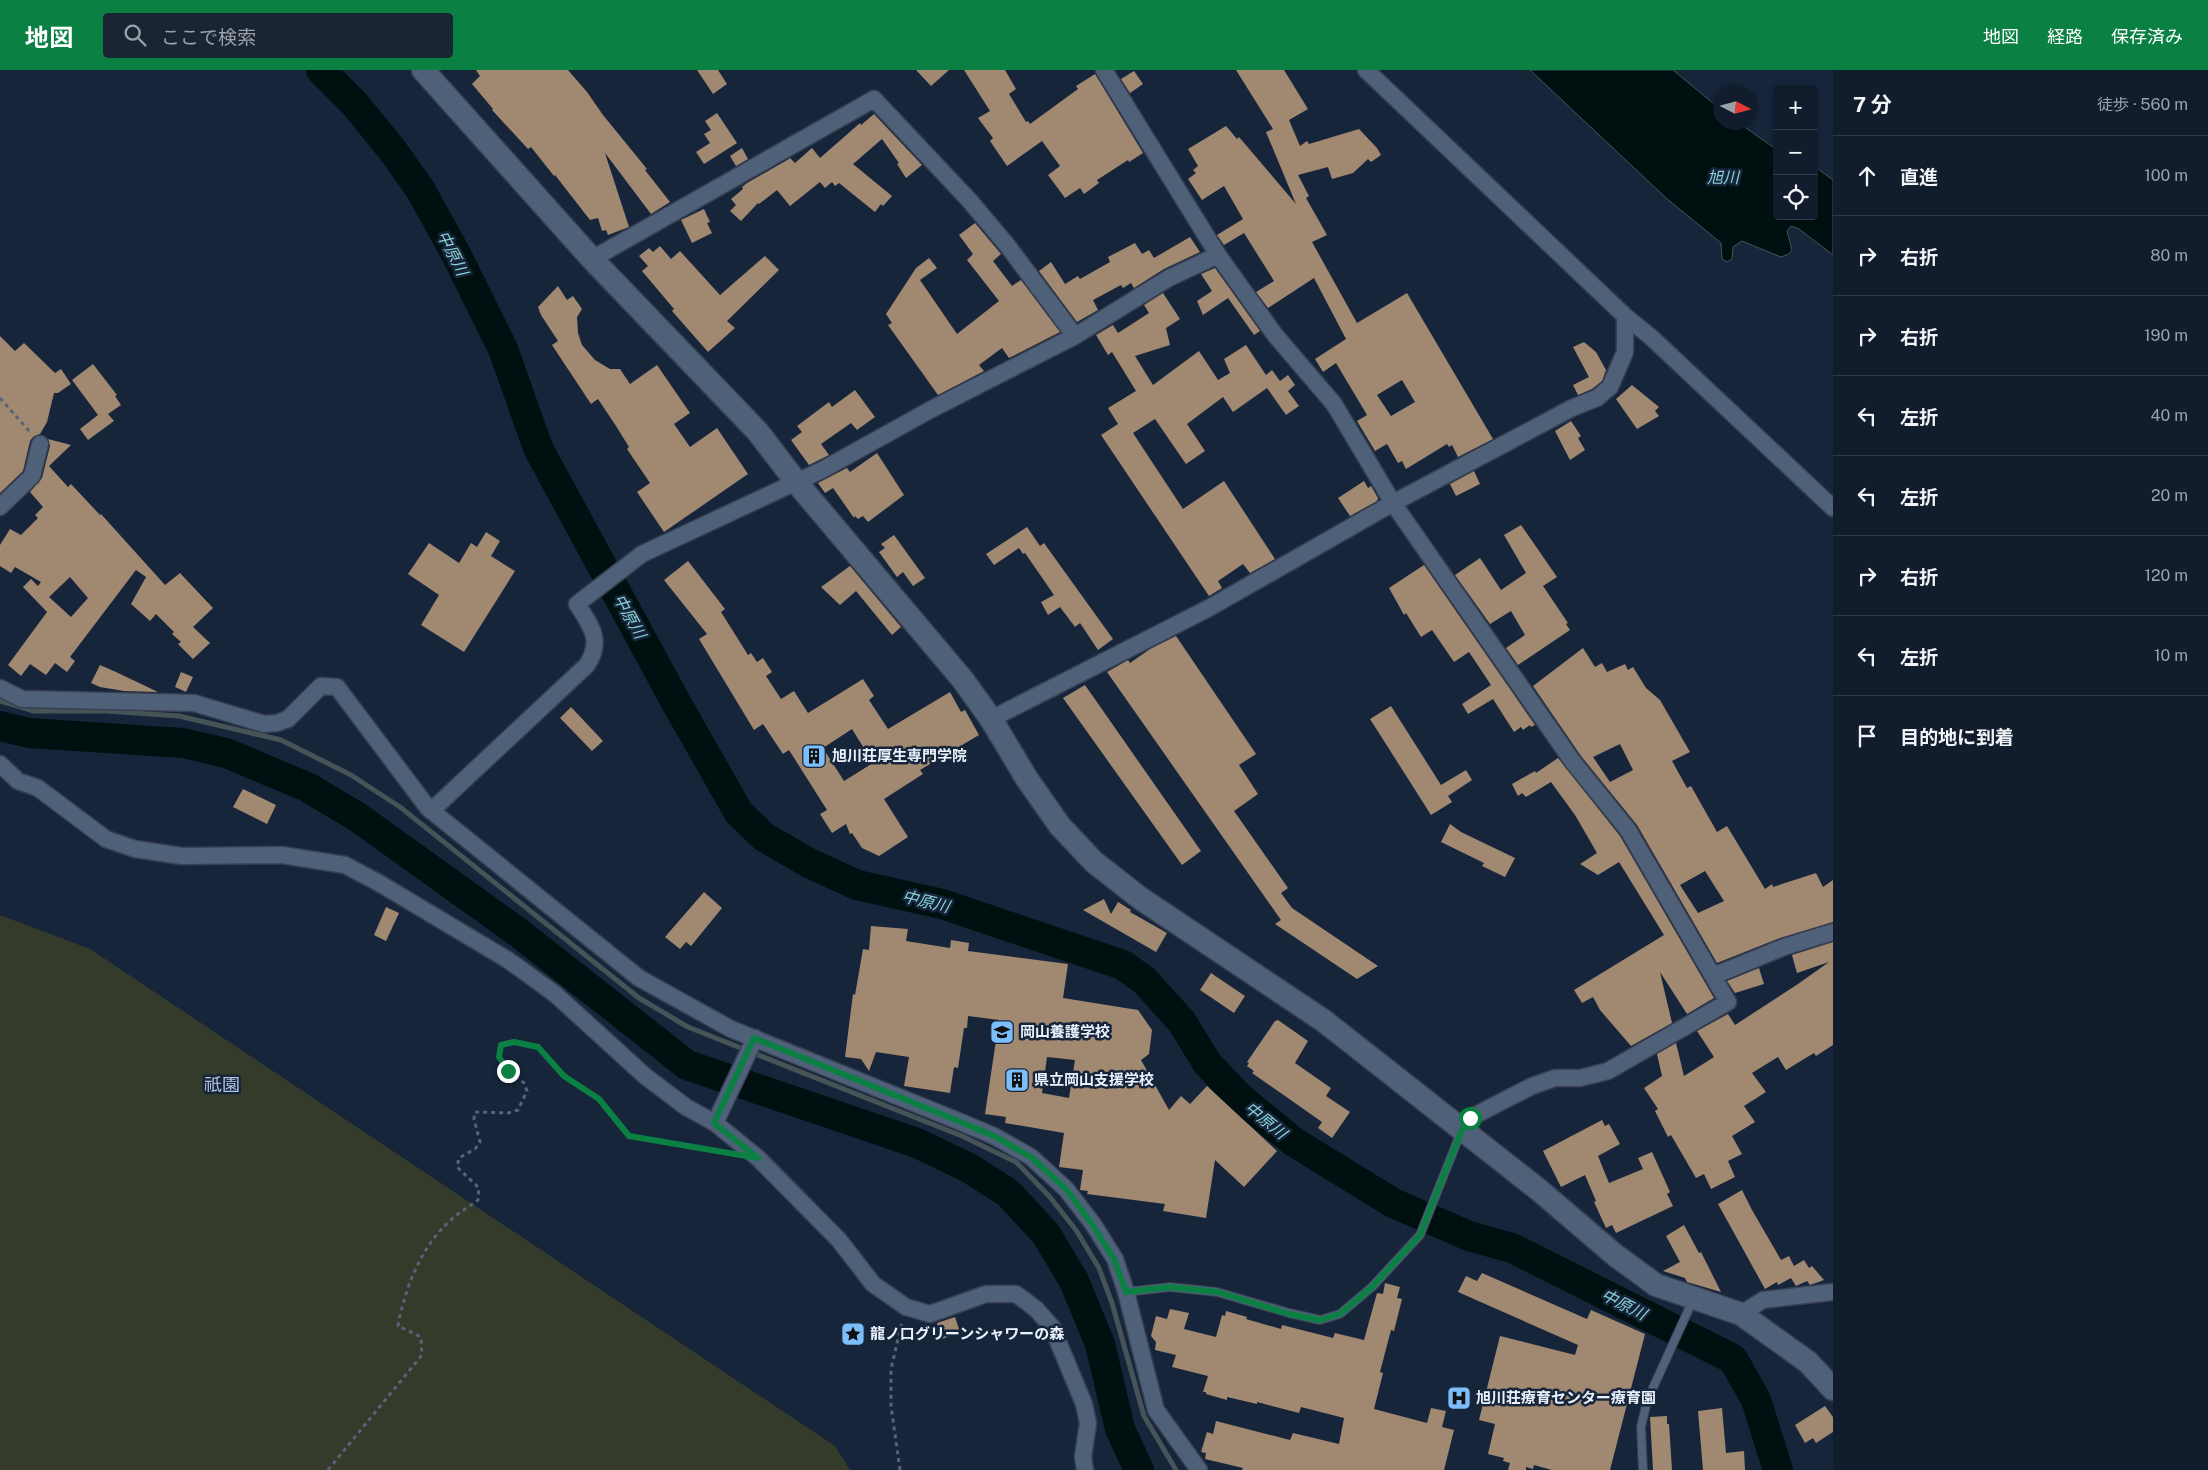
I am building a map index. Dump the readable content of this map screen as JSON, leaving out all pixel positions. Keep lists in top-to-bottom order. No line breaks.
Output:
{"districts":["祇園"],"water":["旭川","中原川"],"places":{"building":["旭川荘厚生専門学院","県立岡山支援学校"],"school or university":["岡山養護学校"],"place":["龍ノ口グリーンシャワーの森"],"hospital":["旭川荘療育センター療育園"]},"north":"right","page":{"header":"地図","search":"ここで検索","nav":["地図","経路","保存済み"],"heading":["7 分","徒歩 · 560 m"],"map_buttons":["+","−"],"list":[["直進","100 m"],["右折","80 m"],["右折","190 m"],["左折","40 m"],["左折","20 m"],["右折","120 m"],["左折","10 m"],"目的地に到着"]}}
